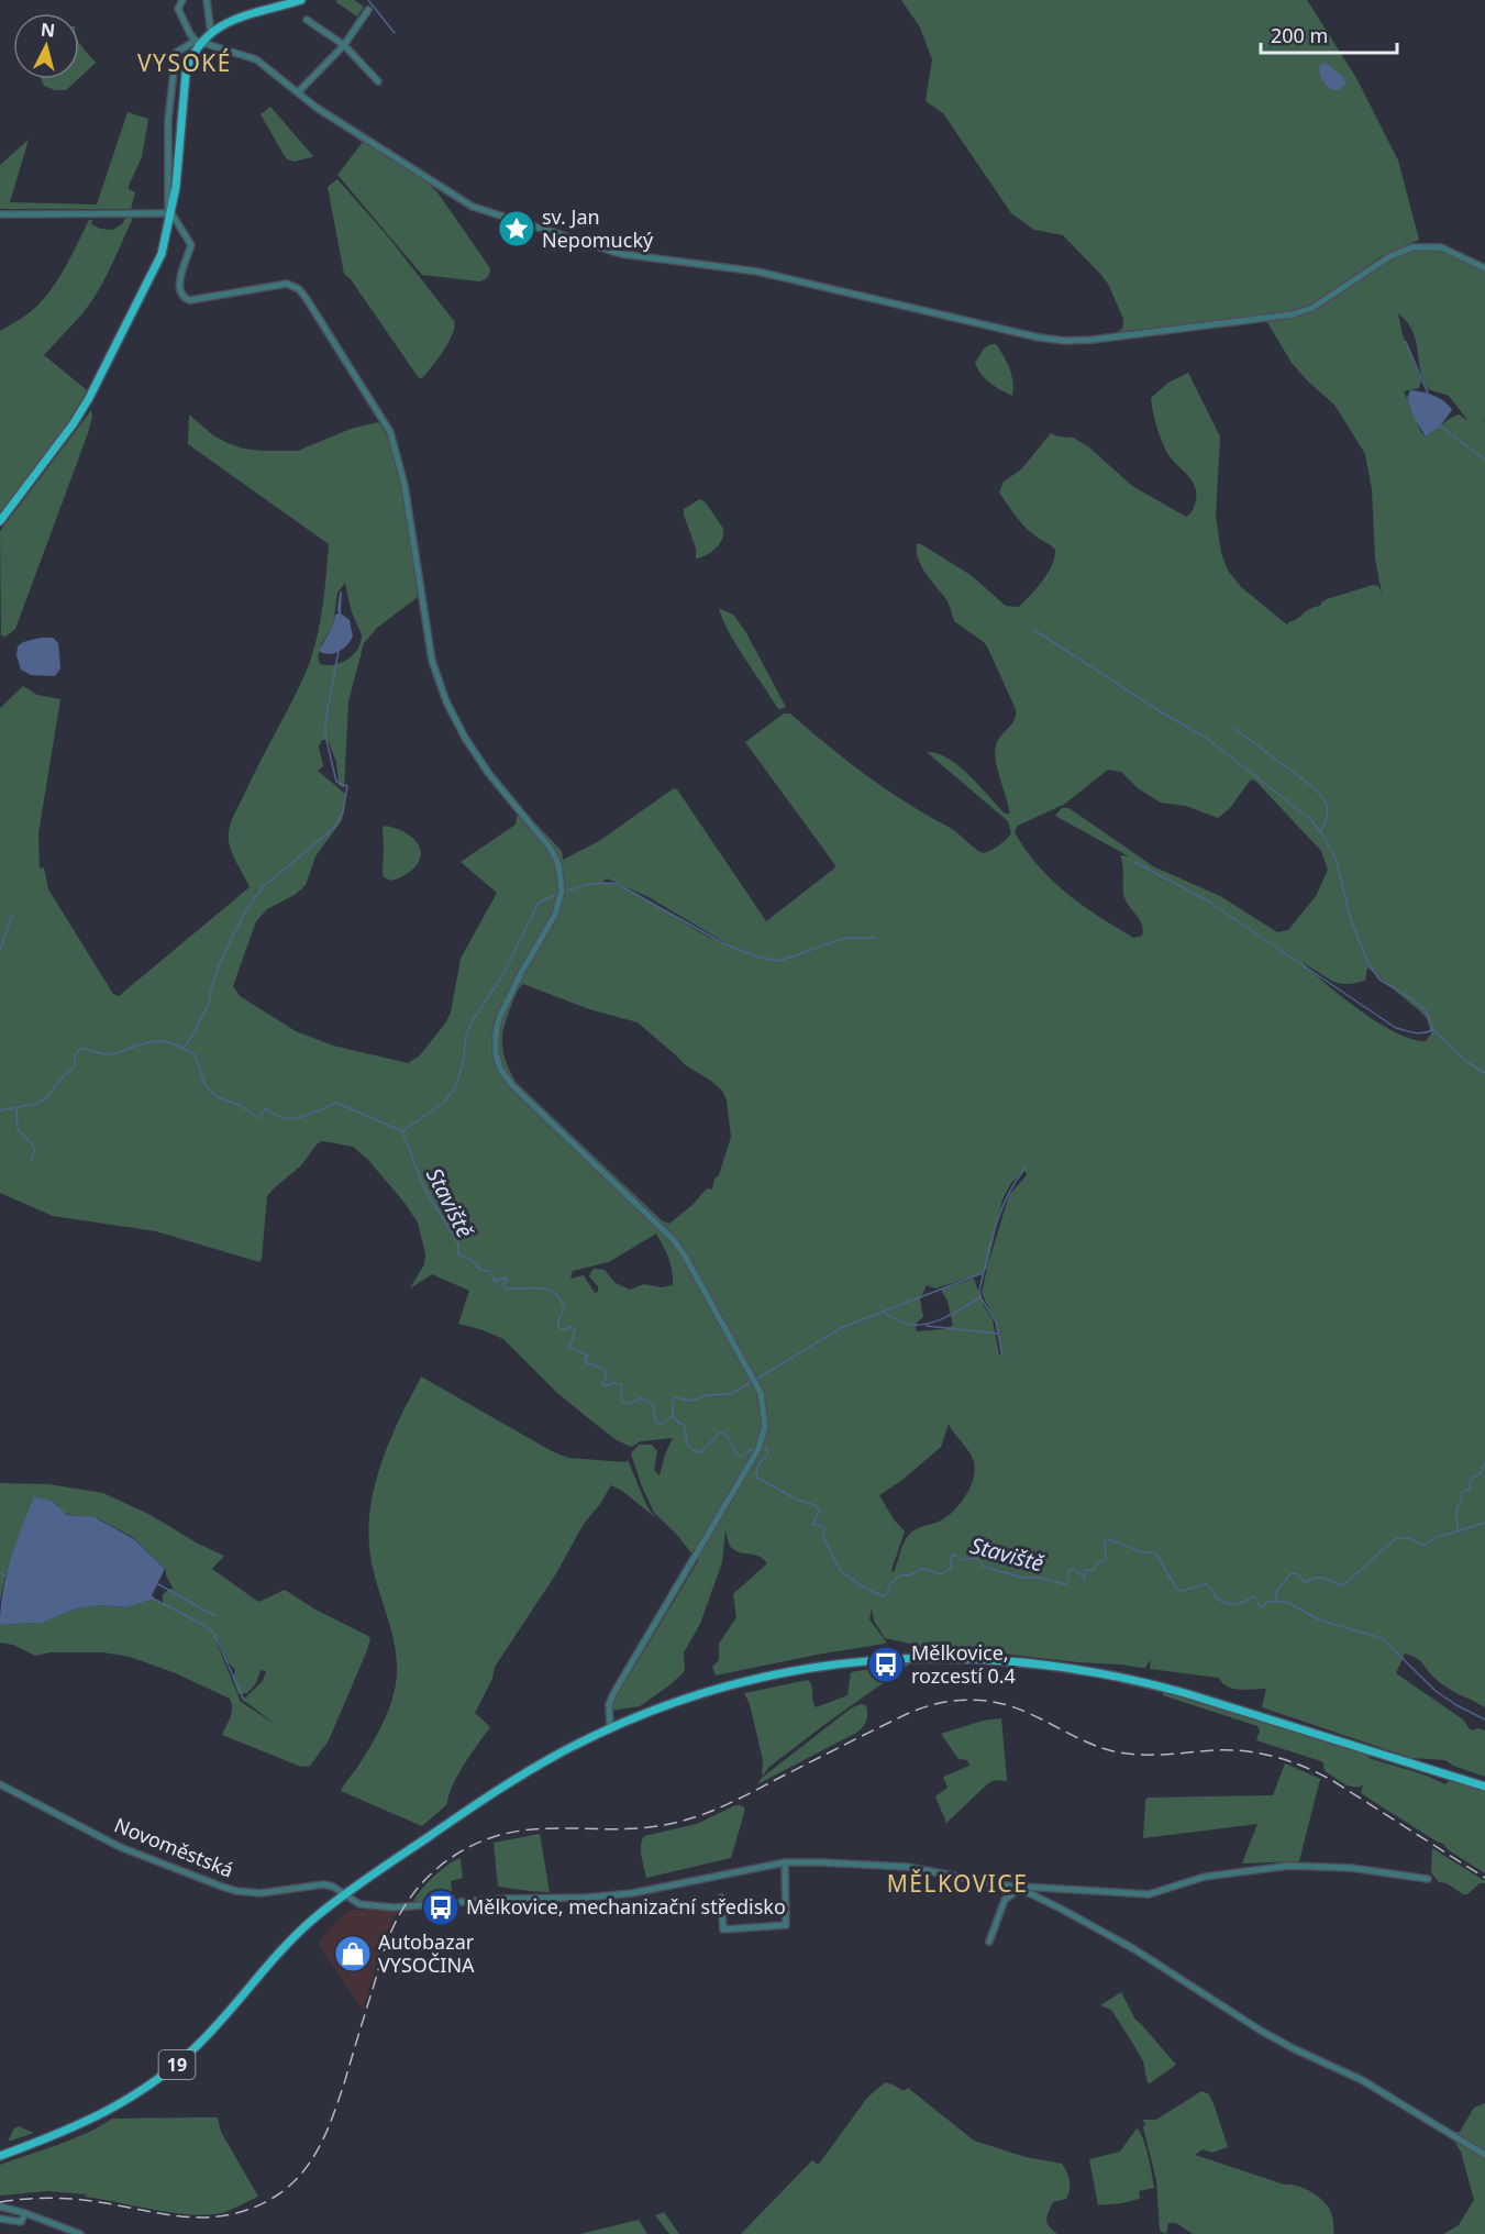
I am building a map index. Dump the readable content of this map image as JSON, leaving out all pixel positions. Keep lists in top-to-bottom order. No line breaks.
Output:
{"streets":{"main road":["19"],"street":["Novoměstská"]},"crossings":[["Novoměstská","19"]],"districts":["VYSOKÉ","MĚLKOVICE"],"water":["Staviště"],"places":{"place":["sv. Jan Nepomucký"],"bus stop":["Mělkovice, rozcestí 0.4","Mělkovice, mechanizační středisko"],"shop":["Autobazar VYSOČINA"]},"scale_bar":"200 m","north":"top"}
